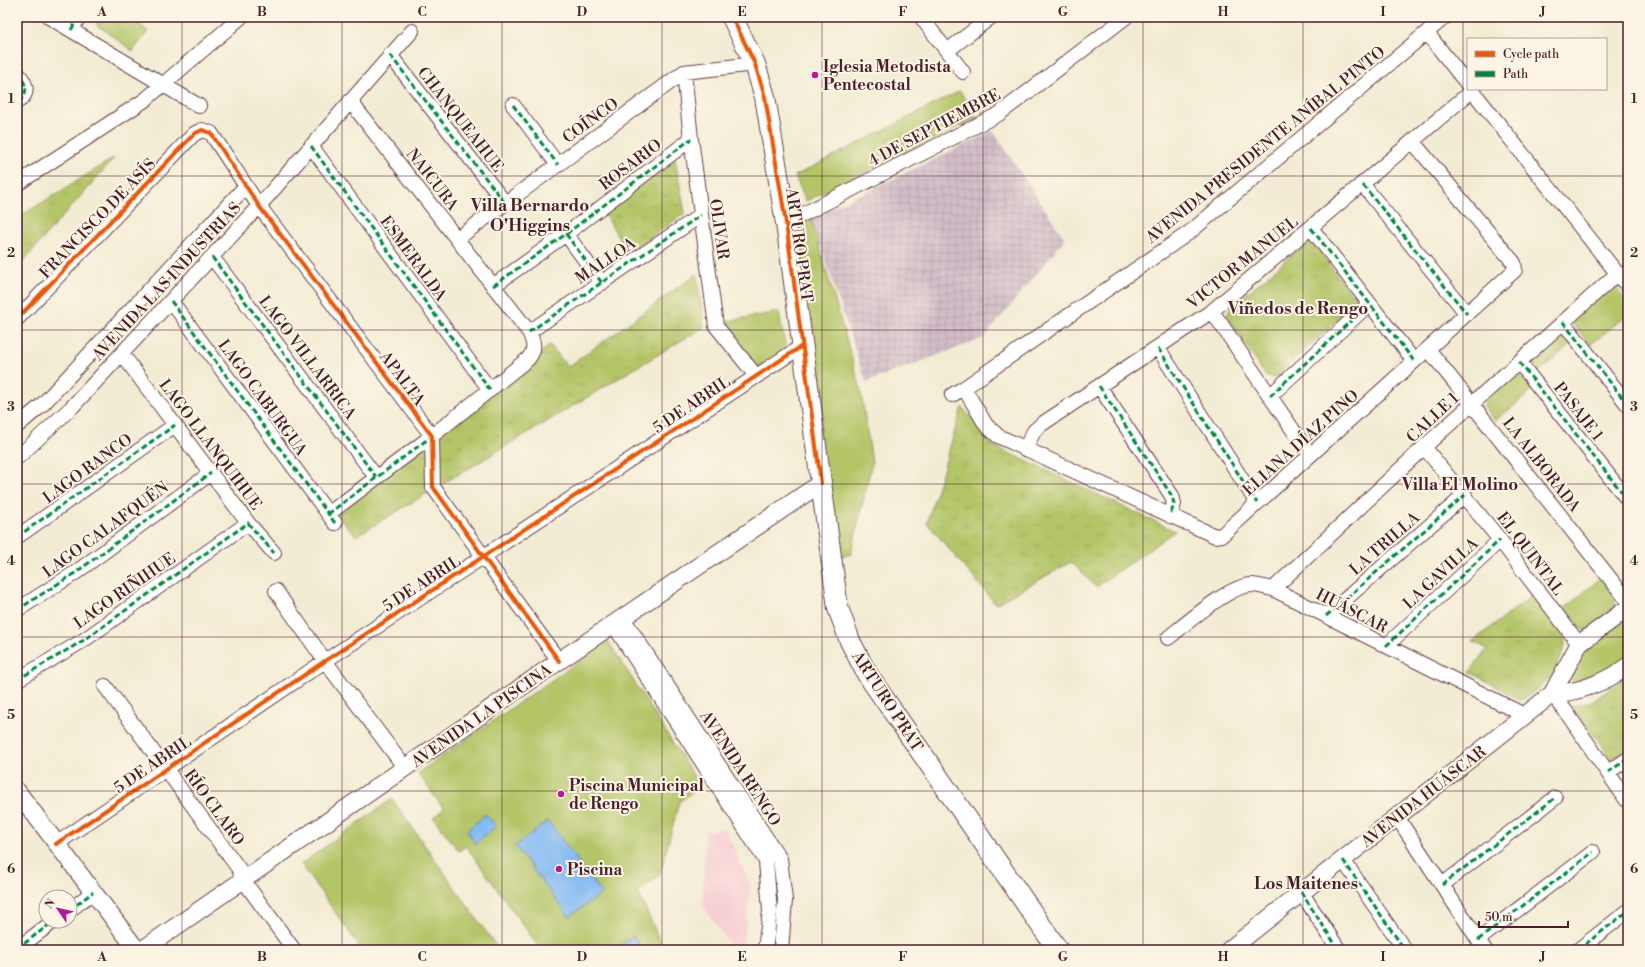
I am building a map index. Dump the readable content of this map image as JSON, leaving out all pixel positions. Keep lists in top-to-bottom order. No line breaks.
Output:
{"streets":{"main road":["ARTURO PRAT"],"street":["CHANQUEAHUE","COÍNCO","4 DE SEPTIEMBRE","AVENIDA PRESIDENTE ANÍBAL PINTO","ROSARIO","NAICURA","FRANCISCO DE ASÍS","OLIVAR","ESMERALDA","MALLOA","VICTOR MANUEL","AVENIDA LAS INDUSTRIAS","LAGO VILLARRICA","APALTA","LAGO CABURGUA","5 DE ABRIL","PASAJE 1","CALLE 1","ELIANA DÍAZ PINO","LAGO LLANQUIHUE","LA ALBORADA","LAGO RANCO","LAGO CALAFQUÉN","LA TRILLA","EL QUINTAL","LA GAVILLA","LAGO RIÑIHUE","HUÁSCAR","AVENIDA LA PISCINA","AVENIDA RENGO","AVENIDA HUÁSCAR","RÍO CLARO"]},"crossings":[["CHANQUEAHUE","COÍNCO"],["CHANQUEAHUE","AVENIDA LAS INDUSTRIAS"],["COÍNCO","NAICURA"],["COÍNCO","OLIVAR"],["4 DE SEPTIEMBRE","ARTURO PRAT"],["AVENIDA PRESIDENTE ANÍBAL PINTO","ELIANA DÍAZ PINO"],["ROSARIO","NAICURA"],["ROSARIO","OLIVAR"],["NAICURA","ESMERALDA"],["NAICURA","MALLOA"],["NAICURA","AVENIDA LAS INDUSTRIAS"],["FRANCISCO DE ASÍS","APALTA"],["OLIVAR","MALLOA"],["OLIVAR","5 DE ABRIL"],["ARTURO PRAT","5 DE ABRIL"],["ARTURO PRAT","AVENIDA LA PISCINA"],["ESMERALDA","AVENIDA LAS INDUSTRIAS"],["VICTOR MANUEL","ELIANA DÍAZ PINO"],["AVENIDA LAS INDUSTRIAS","LAGO VILLARRICA"],["AVENIDA LAS INDUSTRIAS","APALTA"],["AVENIDA LAS INDUSTRIAS","LAGO CABURGUA"],["AVENIDA LAS INDUSTRIAS","LAGO LLANQUIHUE"],["LAGO VILLARRICA","LAGO CABURGUA"],["APALTA","LAGO CABURGUA"],["5 DE ABRIL","RÍO CLARO"],["PASAJE 1","CALLE 1"],["CALLE 1","LA ALBORADA"],["CALLE 1","EL QUINTAL"],["CALLE 1","HUÁSCAR"],["ELIANA DÍAZ PINO","LA ALBORADA"],["LAGO LLANQUIHUE","LAGO RANCO"],["LAGO LLANQUIHUE","LAGO CALAFQUÉN"],["LAGO LLANQUIHUE","LAGO RIÑIHUE"],["LA TRILLA","EL QUINTAL"],["LA TRILLA","HUÁSCAR"],["EL QUINTAL","LA GAVILLA"],["LA GAVILLA","HUÁSCAR"],["HUÁSCAR","AVENIDA HUÁSCAR"],["AVENIDA LA PISCINA","AVENIDA RENGO"],["AVENIDA LA PISCINA","RÍO CLARO"]],"districts":["Villa Bernardo O'Higgins","Viñedos de Rengo","Villa El Molino","Los Maitenes"],"places":["Iglesia Metodista Pentecostal","Piscina Municipal de Rengo","Piscina"],"legend":["Cycle path","Path"],"scale_bar":"50 m","north":"top left","grid":{"columns":["A","B","C","D","E","F","G","H","I","J"],"rows":["1","2","3","4","5","6"]}}
